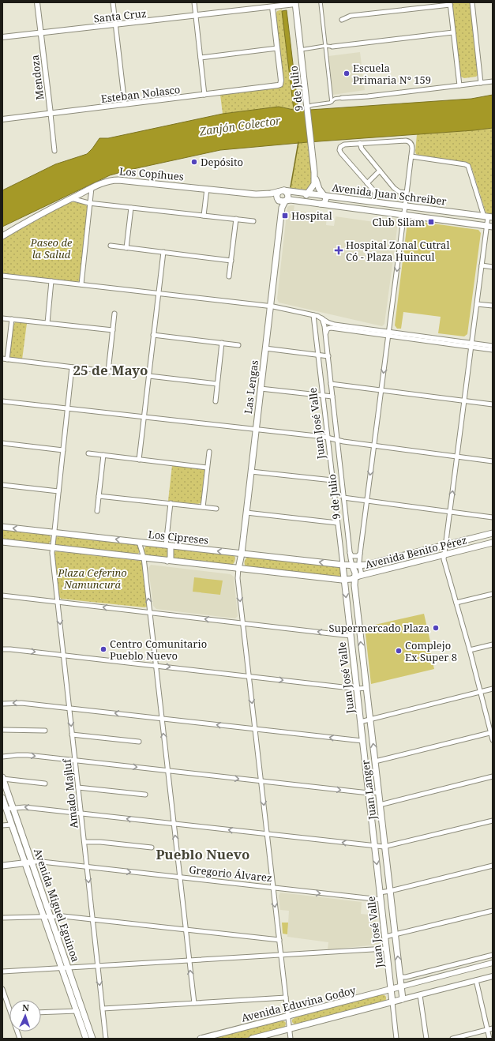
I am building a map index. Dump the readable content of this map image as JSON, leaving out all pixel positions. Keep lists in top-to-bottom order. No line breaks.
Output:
{"streets":{"main road":["9 de Julio","Los Copíhues","Avenida Juan Schreiber","Las Lengas","Juan José Valle","Los Cipreses","Avenida Benito Pérez","Juan Langer","Gregorio Álvarez","Avenida Miguel Eguinoa","Avenida Eduvina Godoy"],"street":["Santa Cruz","Mendoza","Esteban Nolasco","Amado Majluf"]},"crossings":[["Santa Cruz","Mendoza"],["Santa Cruz","9 de Julio"],["Mendoza","Esteban Nolasco"],["9 de Julio","Avenida Juan Schreiber"],["9 de Julio","Los Cipreses"],["9 de Julio","Avenida Benito Pérez"],["9 de Julio","Juan Langer"],["Los Copíhues","Avenida Juan Schreiber"],["Los Copíhues","Las Lengas"],["Avenida Juan Schreiber","Las Lengas"],["Las Lengas","Los Cipreses"],["Juan José Valle","Los Cipreses"],["Juan José Valle","Avenida Benito Pérez"],["Juan José Valle","Juan Langer"],["Juan José Valle","Gregorio Álvarez"],["Juan José Valle","Avenida Eduvina Godoy"],["Los Cipreses","Avenida Benito Pérez"],["Los Cipreses","Amado Majluf"],["Avenida Benito Pérez","Juan Langer"],["Juan Langer","Avenida Eduvina Godoy"],["Amado Majluf","Gregorio Álvarez"],["Gregorio Álvarez","Avenida Miguel Eguinoa"]],"one_way":["Juan Langer","Gregorio Álvarez"],"districts":["25 de Mayo","Pueblo Nuevo"],"water":["Zanjón Colector"],"parks":["Paseo de la Salud","Plaza Ceferino Namuncurá"],"places":{"other":["Escuela Primaria N° 159","Depósito","Supermercado Plaza","Centro Comunitario Pueblo Nuevo","Complejo Ex Super 8"],"transit":["Hospital","Club Silam"],"health":["Hospital Zonal Cutral Có - Plaza Huincul"]},"north":"top"}
